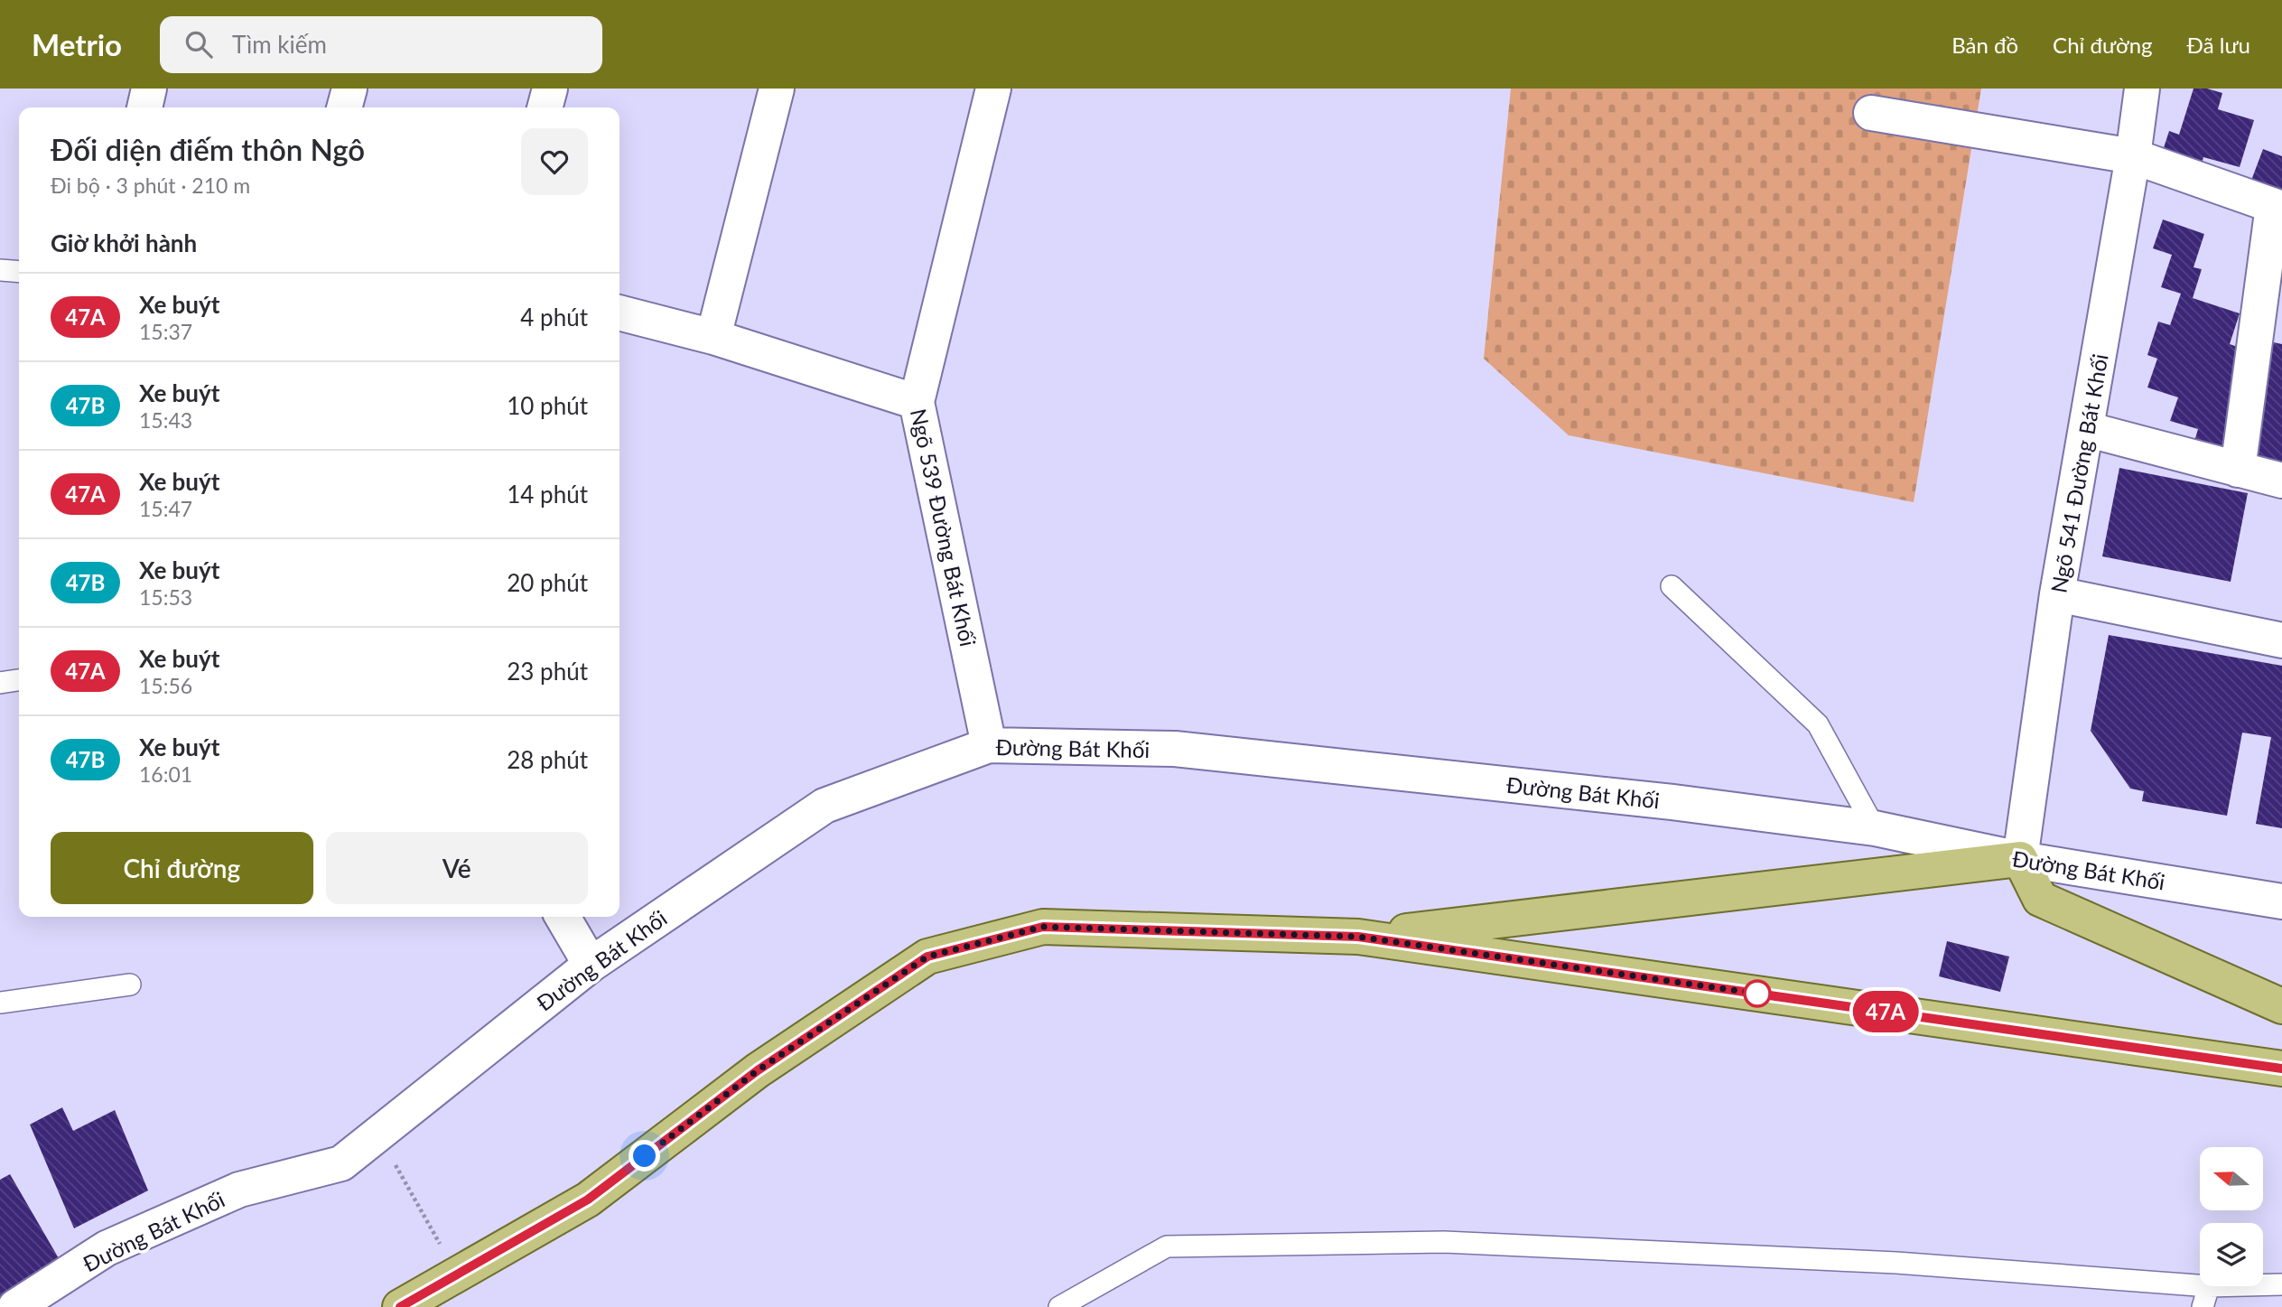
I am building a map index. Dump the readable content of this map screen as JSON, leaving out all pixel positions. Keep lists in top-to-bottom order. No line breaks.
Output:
{"streets":{"street":["Ngõ 541 Đường Bát Khối","Ngõ 539 Đường Bát Khối","Đường Bát Khối"]},"crossings":[["Ngõ 541 Đường Bát Khối","Đường Bát Khối"],["Ngõ 539 Đường Bát Khối","Đường Bát Khối"]],"lines":["bus line 47A"],"north":"left","page":{"header":"Metrio","search":"Tìm kiếm","nav":["Bản đồ","Chỉ đường","Đã lưu"],"on_map":"47A","heading":[["Đối diện điếm thôn Ngô","Đi bộ · 3 phút · 210 m"],"Giờ khởi hành"],"list":[{"mark":"47A","name":"Xe buýt","note":"15:37","value":"4 phút"},{"mark":"47B","name":"Xe buýt","note":"15:43","value":"10 phút"},{"mark":"47A","name":"Xe buýt","note":"15:47","value":"14 phút"},{"mark":"47B","name":"Xe buýt","note":"15:53","value":"20 phút"},{"mark":"47A","name":"Xe buýt","note":"15:56","value":"23 phút"},{"mark":"47B","name":"Xe buýt","note":"16:01","value":"28 phút"}],"buttons":["Chỉ đường","Vé"]}}
